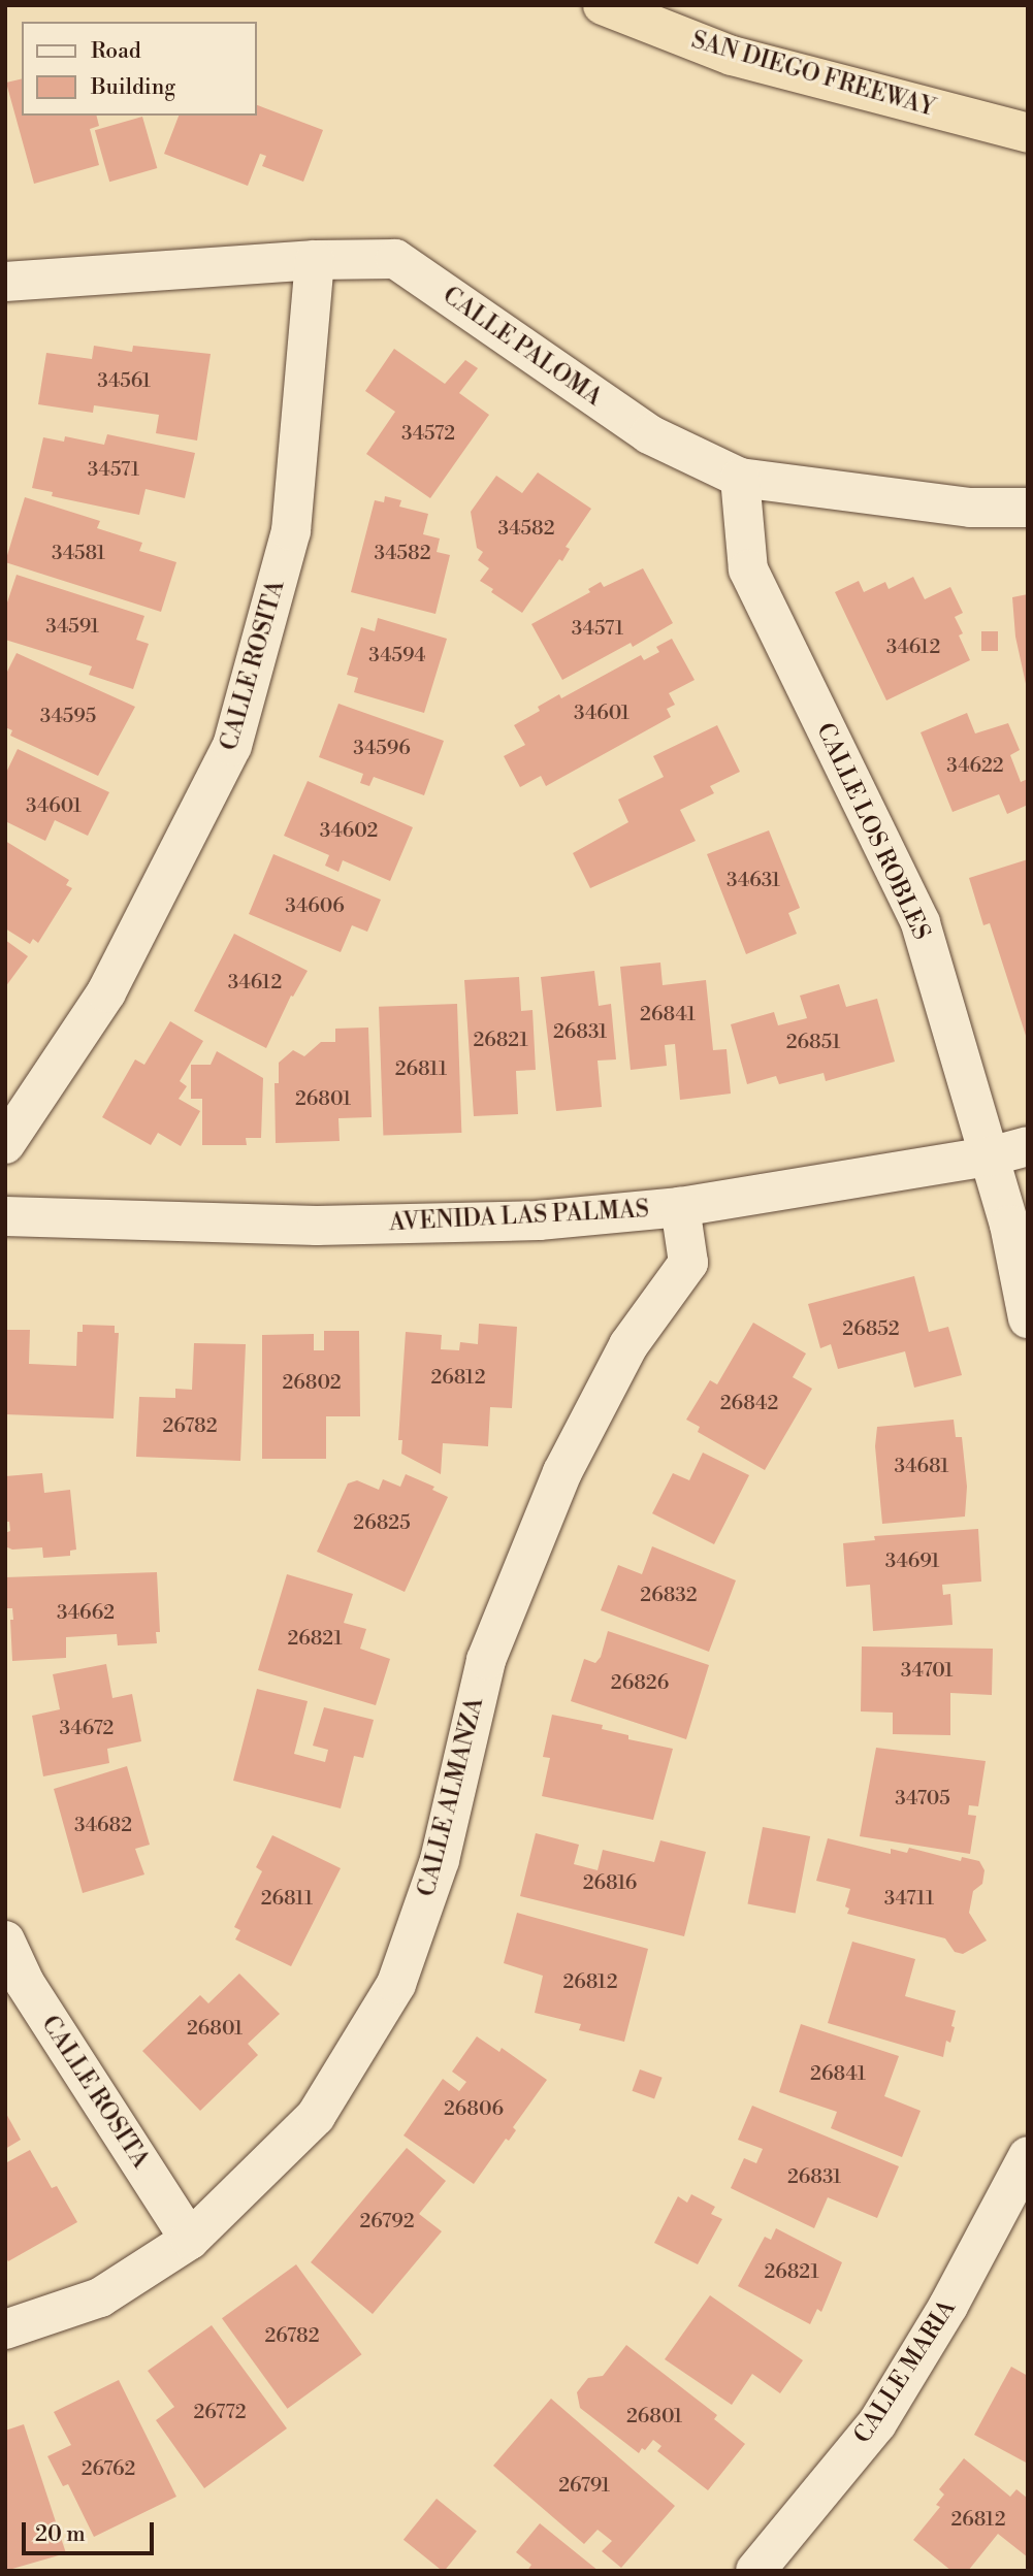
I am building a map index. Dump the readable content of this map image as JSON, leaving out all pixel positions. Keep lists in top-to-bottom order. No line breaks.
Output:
{"streets":{"highway":["SAN DIEGO FREEWAY"],"street":["CALLE PALOMA","CALLE ROSITA","CALLE LOS ROBLES","AVENIDA LAS PALMAS","CALLE ALMANZA","CALLE MARIA"]},"crossings":[["CALLE PALOMA","CALLE ROSITA"],["CALLE PALOMA","CALLE LOS ROBLES"],["CALLE ROSITA","CALLE ALMANZA"],["CALLE LOS ROBLES","AVENIDA LAS PALMAS"],["AVENIDA LAS PALMAS","CALLE ALMANZA"]],"house_numbers":["34561","34572","34571","34582","34581","34582","34591","34571","34612","34594","34601","34595","34596","34622","34601","34602","34631","34606","34612","26841","26831","26821","26851","26811","26801","26852","26812","26802","26842","26782","34681","26825","34691","26832","34662","26821","34701","26826","34672","34705","34682","26816","26811","34711","26812","26801","26841","26806","26831","26792","26821","26782","26772","26801","26762","26791","26812"],"legend":["Road","Building"],"scale_bar":"20 m"}
